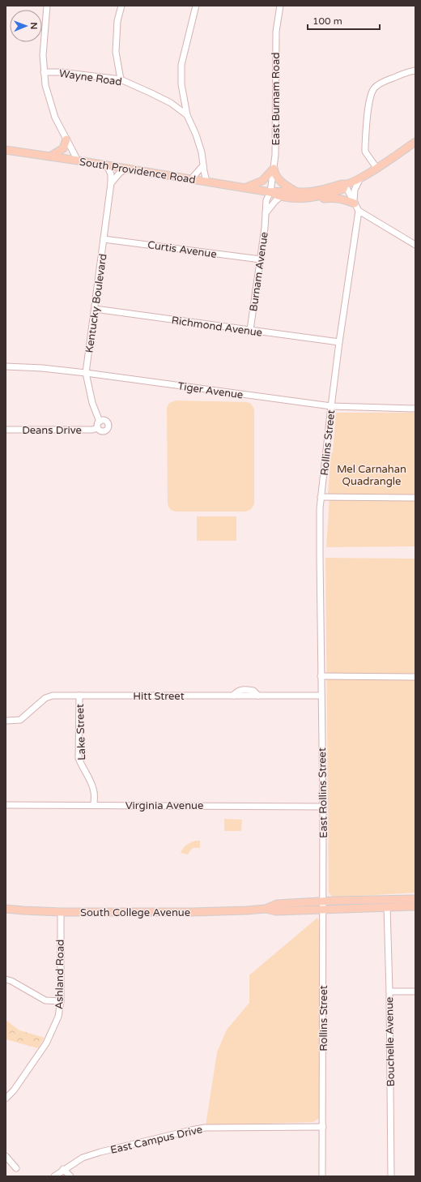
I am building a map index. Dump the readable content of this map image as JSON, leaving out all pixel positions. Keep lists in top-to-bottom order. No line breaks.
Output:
{"streets":{"main road":["South Providence Road","South College Avenue"],"street":["Wayne Road","East Burnam Road","Curtis Avenue","Burnam Avenue","Kentucky Boulevard","Richmond Avenue","Tiger Avenue","Deans Drive","Rollins Street","Hitt Street","Lake Street","East Rollins Street","Virginia Avenue","Ashland Road","Bouchelle Avenue","East Campus Drive"]},"crossings":[["East Burnam Road","South Providence Road"],["East Burnam Road","Burnam Avenue"],["South Providence Road","Burnam Avenue"],["South Providence Road","Kentucky Boulevard"],["Curtis Avenue","Burnam Avenue"],["Curtis Avenue","Kentucky Boulevard"],["Burnam Avenue","Richmond Avenue"],["Kentucky Boulevard","Richmond Avenue"],["Kentucky Boulevard","Tiger Avenue"],["Kentucky Boulevard","Deans Drive"],["Richmond Avenue","Rollins Street"],["Tiger Avenue","Rollins Street"],["Rollins Street","East Rollins Street"],["Rollins Street","South College Avenue"],["Rollins Street","East Campus Drive"],["Hitt Street","Lake Street"],["Hitt Street","East Rollins Street"],["Lake Street","Virginia Avenue"],["East Rollins Street","Virginia Avenue"],["East Rollins Street","South College Avenue"],["South College Avenue","Ashland Road"],["South College Avenue","Bouchelle Avenue"]],"parks":["Mel Carnahan Quadrangle"],"scale_bar":"100 m","north":"right"}
